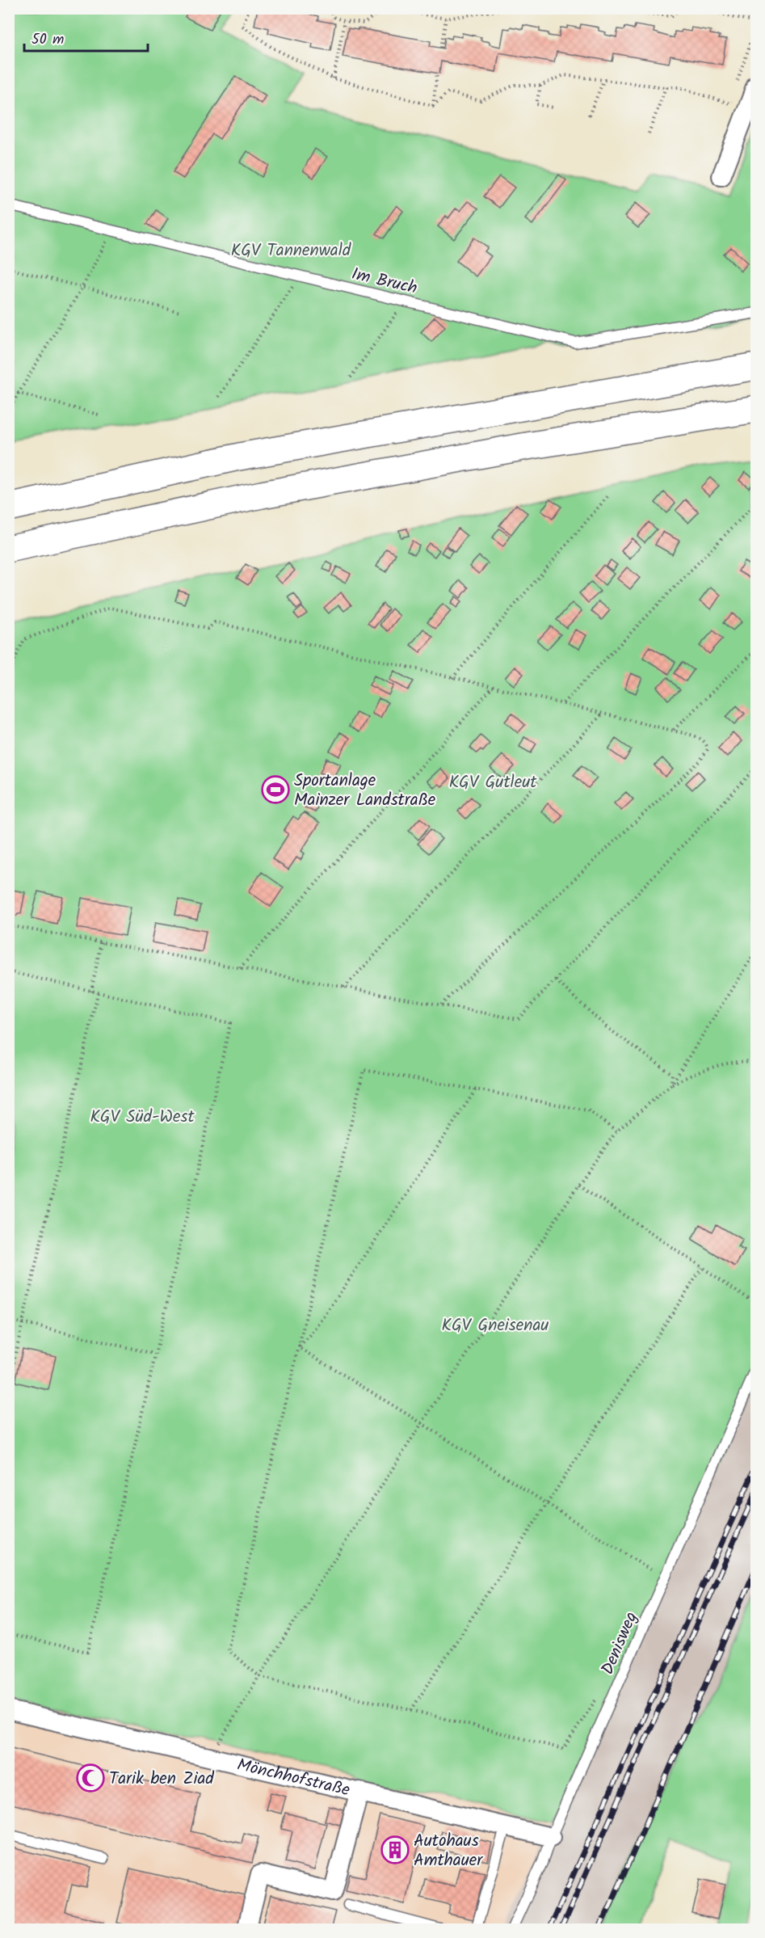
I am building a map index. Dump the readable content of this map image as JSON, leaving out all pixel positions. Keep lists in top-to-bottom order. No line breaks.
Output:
{"streets":{"street":["Mönchhofstraße"],"lane":["Im Bruch","Denisweg"]},"crossings":[["Denisweg","Mönchhofstraße"]],"parks":["KGV Tannenwald","KGV Gutleut","KGV Süd-West","KGV Gneisenau"],"places":{"sports":["Sportanlage Mainzer Landstraße"],"mosque":["Tarik ben Ziad"],"building":["Autohaus Amthauer"]},"scale_bar":"50 m"}
